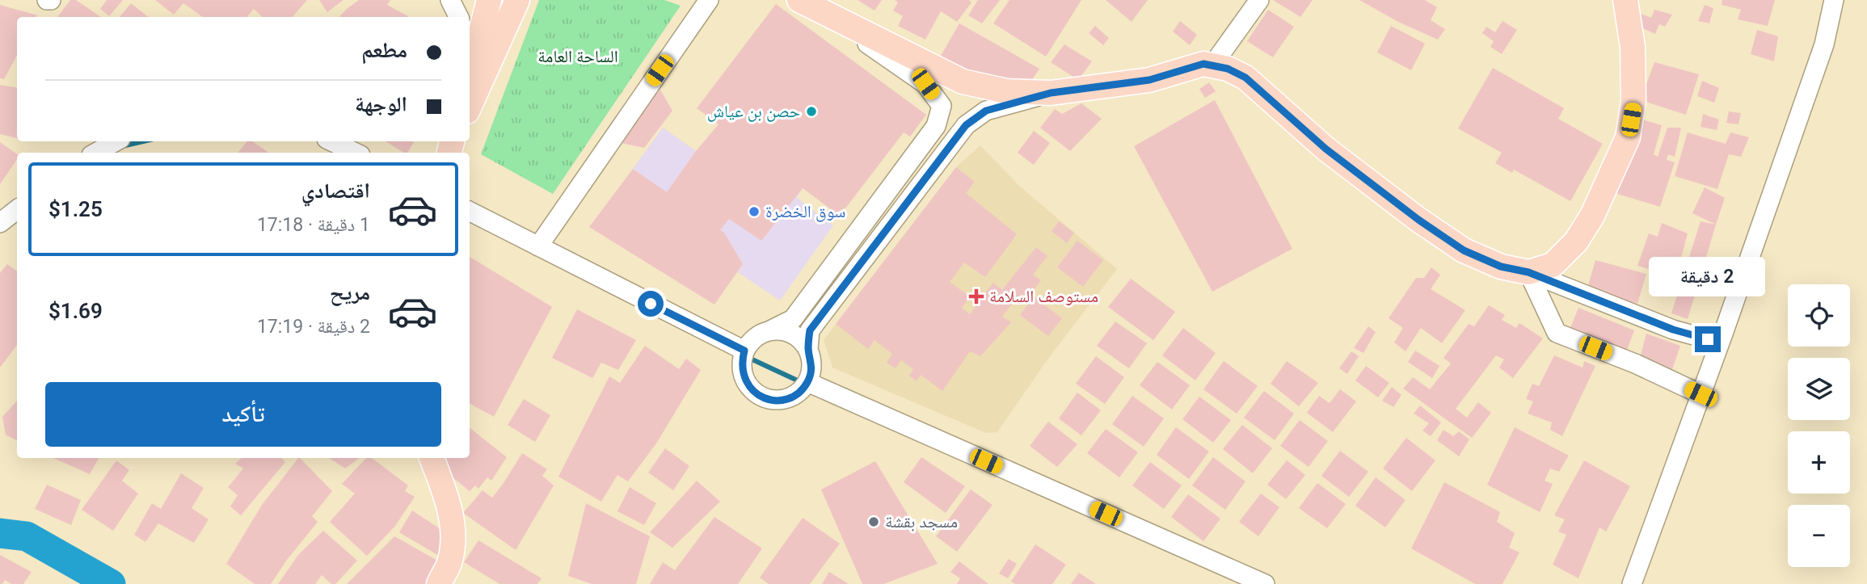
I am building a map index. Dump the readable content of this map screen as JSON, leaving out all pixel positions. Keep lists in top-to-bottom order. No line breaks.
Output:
{"parks":["الساحة العامة"],"places":{"other":["حصن بن عياش","سوق الخضرة","مسجد بقشة"],"health":["مستوصف السلامة"]},"page":{"banner":["مطعم","الوجهة"],"list":[{"name":"اقتصادي","note":"1 دقيقة · 17:18","value":"$1.25"},{"name":"مريح","note":"2 دقيقة · 17:19","value":"$1.69"}],"bubble":"2 دقيقة","map_buttons":["+","−"],"buttons":"تأكيد"}}
